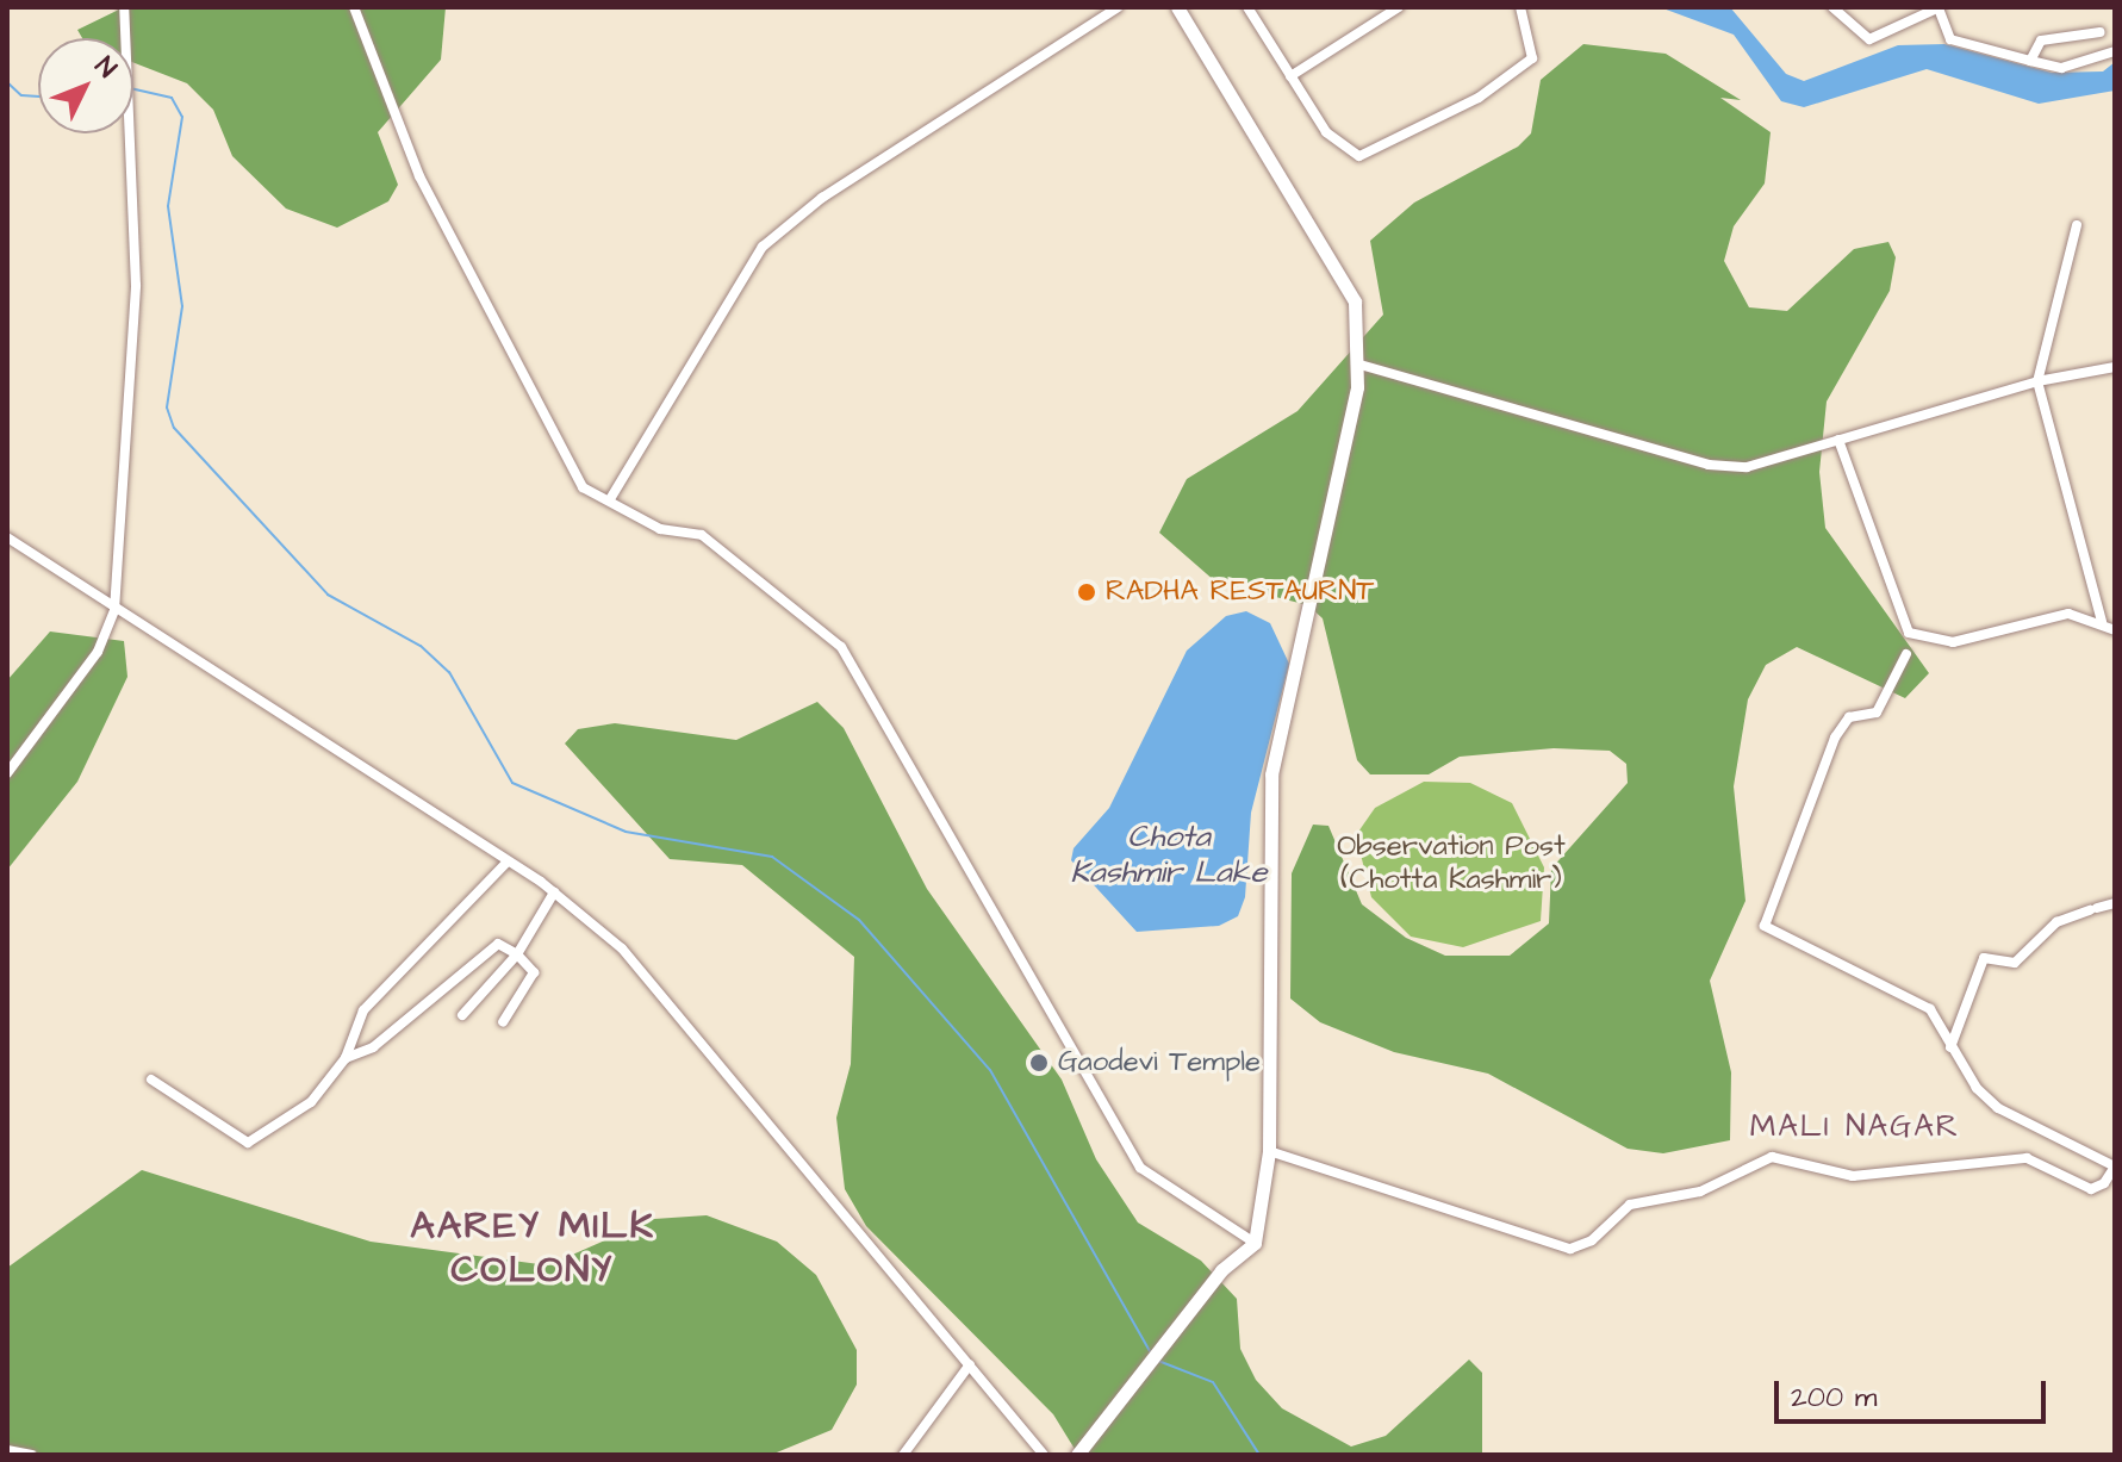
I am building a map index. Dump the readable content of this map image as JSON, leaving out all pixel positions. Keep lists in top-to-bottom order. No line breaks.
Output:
{"districts":["MALI NAGAR","AAREY MILK COLONY"],"water":["Chota Kashmir Lake"],"parks":["Observation Post (Chotta Kashmir)"],"places":["RADHA RESTAURNT","Gaodevi Temple"],"scale_bar":"200 m","north":"top right"}
